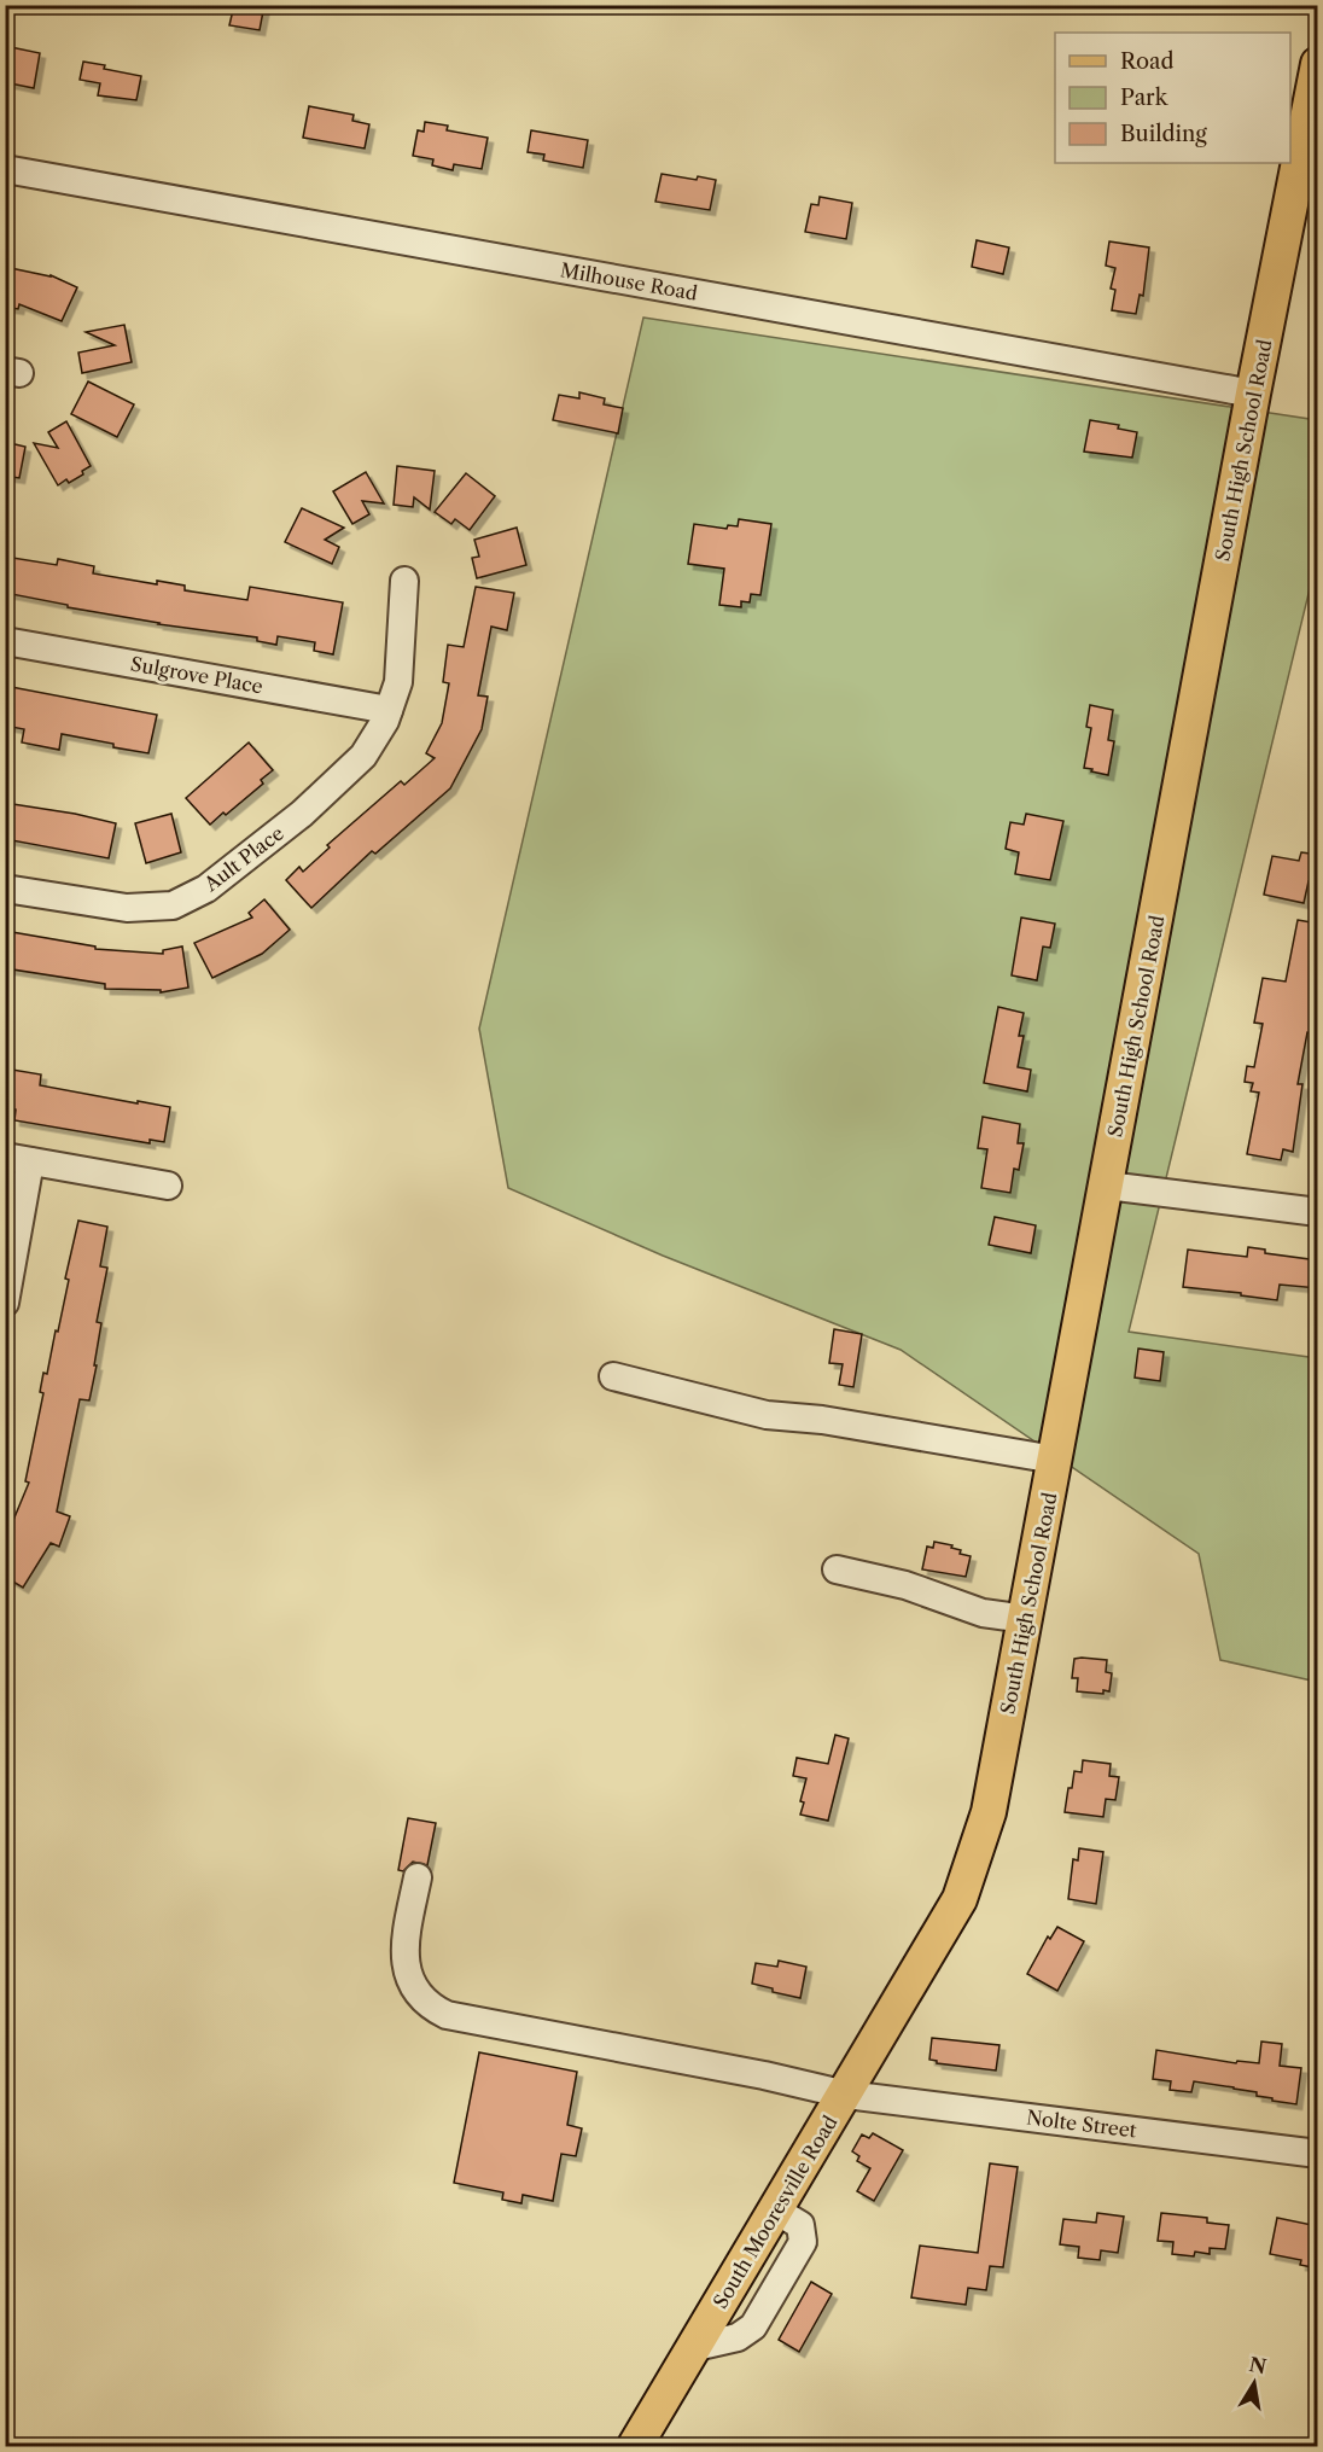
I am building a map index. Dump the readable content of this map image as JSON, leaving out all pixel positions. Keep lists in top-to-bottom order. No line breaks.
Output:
{"streets":{"main road":["South High School Road","South Mooresville Road"],"street":["Milhouse Road","Sulgrove Place","Ault Place","Nolte Street"]},"crossings":[["Milhouse Road","South High School Road"],["South High School Road","South Mooresville Road"],["Sulgrove Place","Ault Place"],["Nolte Street","South Mooresville Road"]],"legend":["Road","Park","Building"],"north":"top"}
